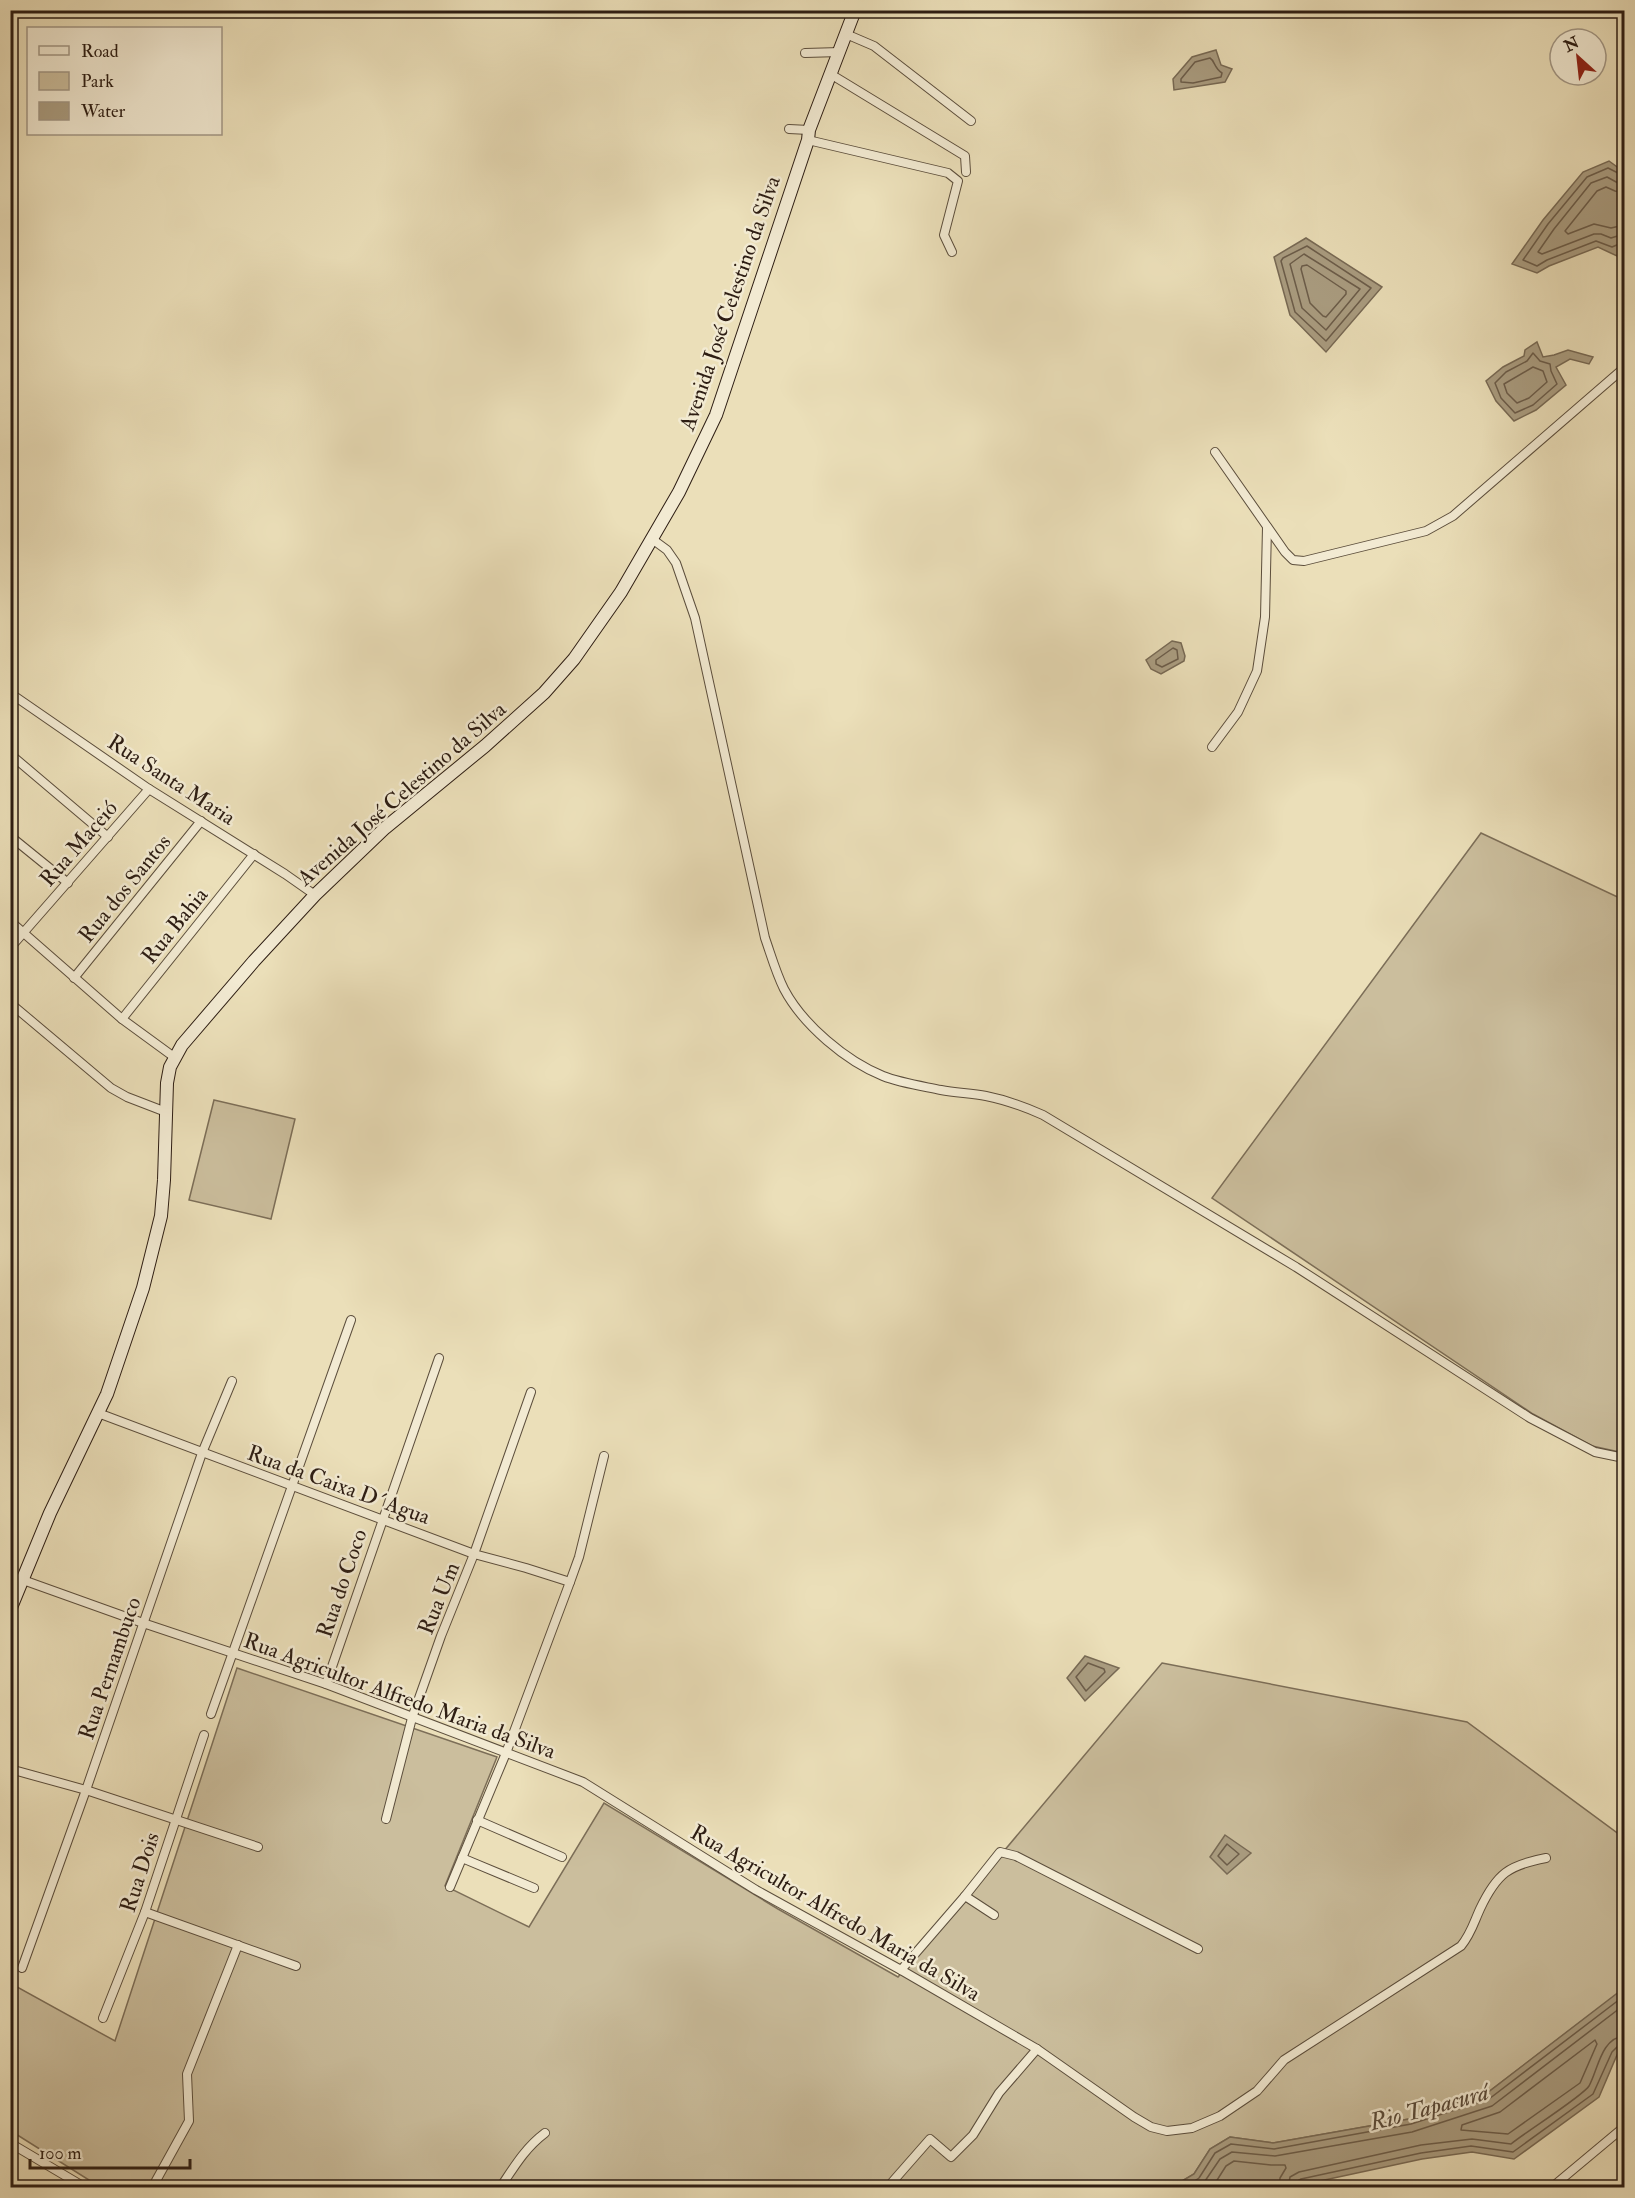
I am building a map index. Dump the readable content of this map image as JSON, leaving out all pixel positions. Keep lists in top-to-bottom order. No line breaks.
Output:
{"streets":{"street":["Avenida José Celestino da Silva","Rua Santa Maria","Rua Maceió","Rua dos Santos","Rua Bahia","Rua da Caixa D´Agua","Rua do Coco","Rua Um","Rua Pernambuco","Rua Agricultor Alfredo Maria da Silva","Rua Dois"]},"crossings":[["Avenida José Celestino da Silva","Rua Santa Maria"],["Avenida José Celestino da Silva","Rua da Caixa D´Agua"],["Avenida José Celestino da Silva","Rua Agricultor Alfredo Maria da Silva"],["Rua Santa Maria","Rua Maceió"],["Rua Santa Maria","Rua dos Santos"],["Rua Santa Maria","Rua Bahia"],["Rua da Caixa D´Agua","Rua do Coco"],["Rua da Caixa D´Agua","Rua Um"],["Rua da Caixa D´Agua","Rua Pernambuco"],["Rua do Coco","Rua Agricultor Alfredo Maria da Silva"],["Rua Um","Rua Agricultor Alfredo Maria da Silva"],["Rua Pernambuco","Rua Agricultor Alfredo Maria da Silva"]],"water":["Rio Tapacurá"],"legend":["Road","Park","Water"],"scale_bar":"100 m","north":"top left"}
